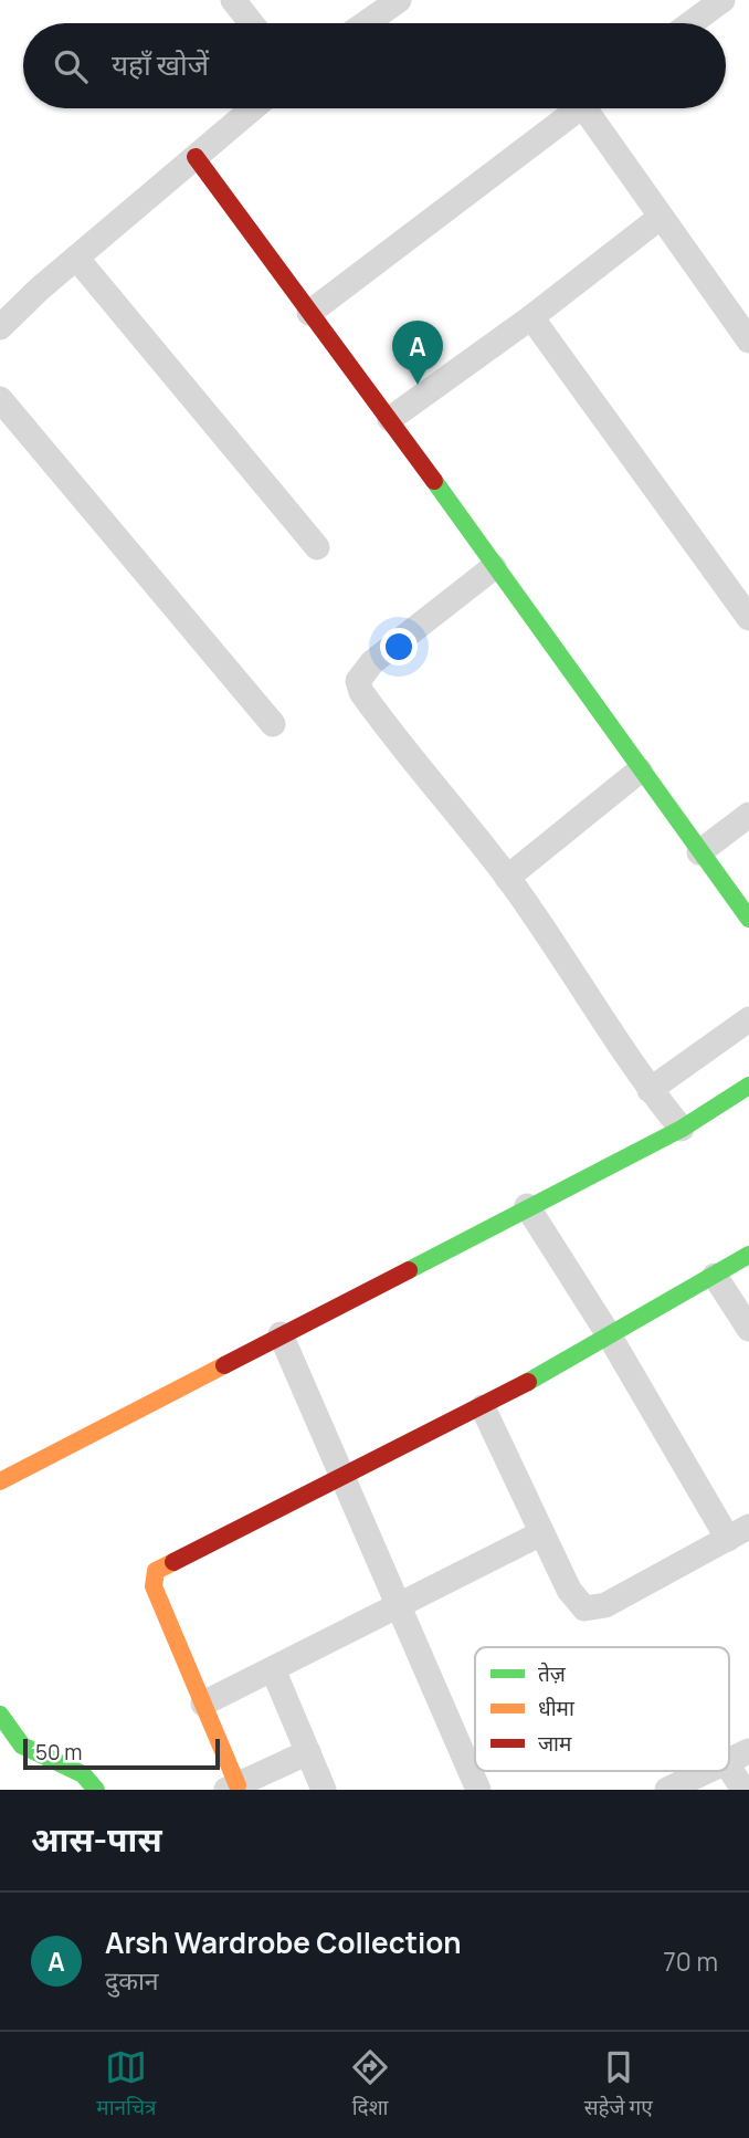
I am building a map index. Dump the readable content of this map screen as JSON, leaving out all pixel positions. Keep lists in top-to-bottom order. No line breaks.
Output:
{"legend":["तेज़","धीमा","जाम"],"scale_bar":"50 m","page":{"search":"यहाँ खोजें","pins":"A","scale":"50 m","heading":"आस-पास","list":[{"mark":"A","name":"Arsh Wardrobe Collection","note":"दुकान","value":"70 m"}],"nav":["मानचित्र","दिशा","सहेजे गए"]}}
